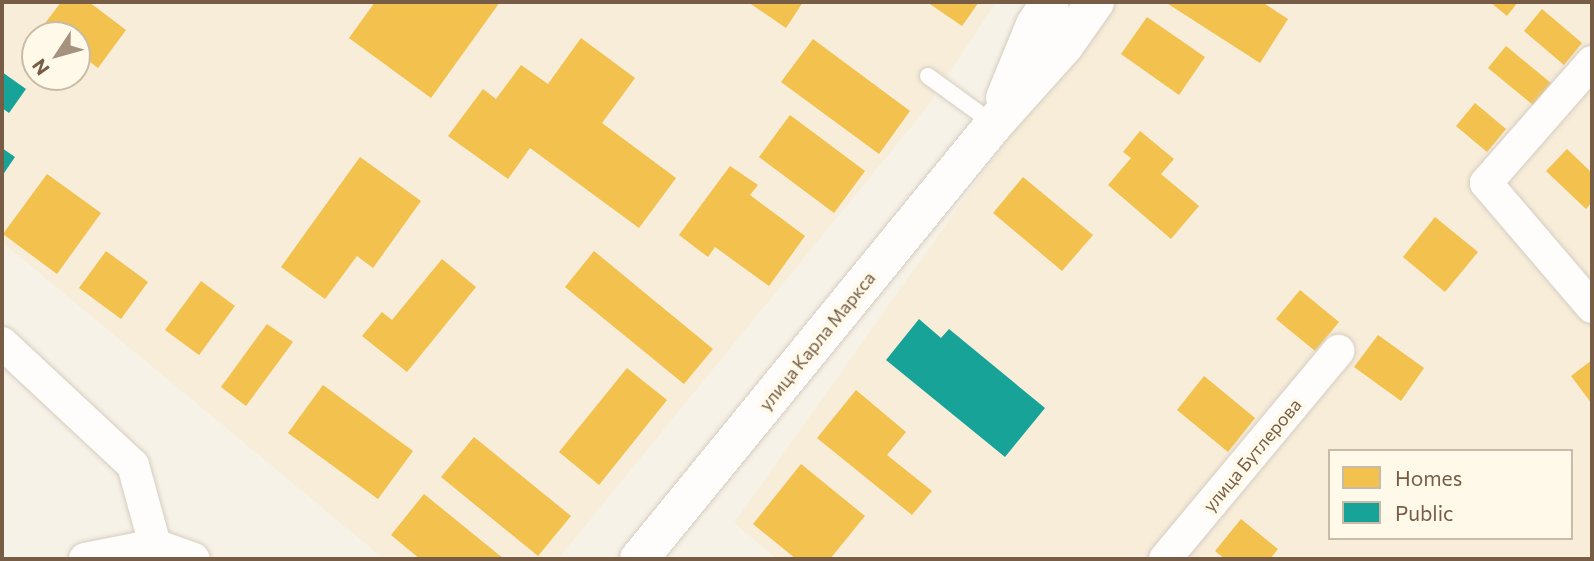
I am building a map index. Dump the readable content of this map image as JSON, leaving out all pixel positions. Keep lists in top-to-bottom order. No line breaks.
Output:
{"streets":{"main road":["улица Карла Маркса"],"street":["улица Бутлерова"]},"legend":["Homes","Public"],"north":"bottom left"}
